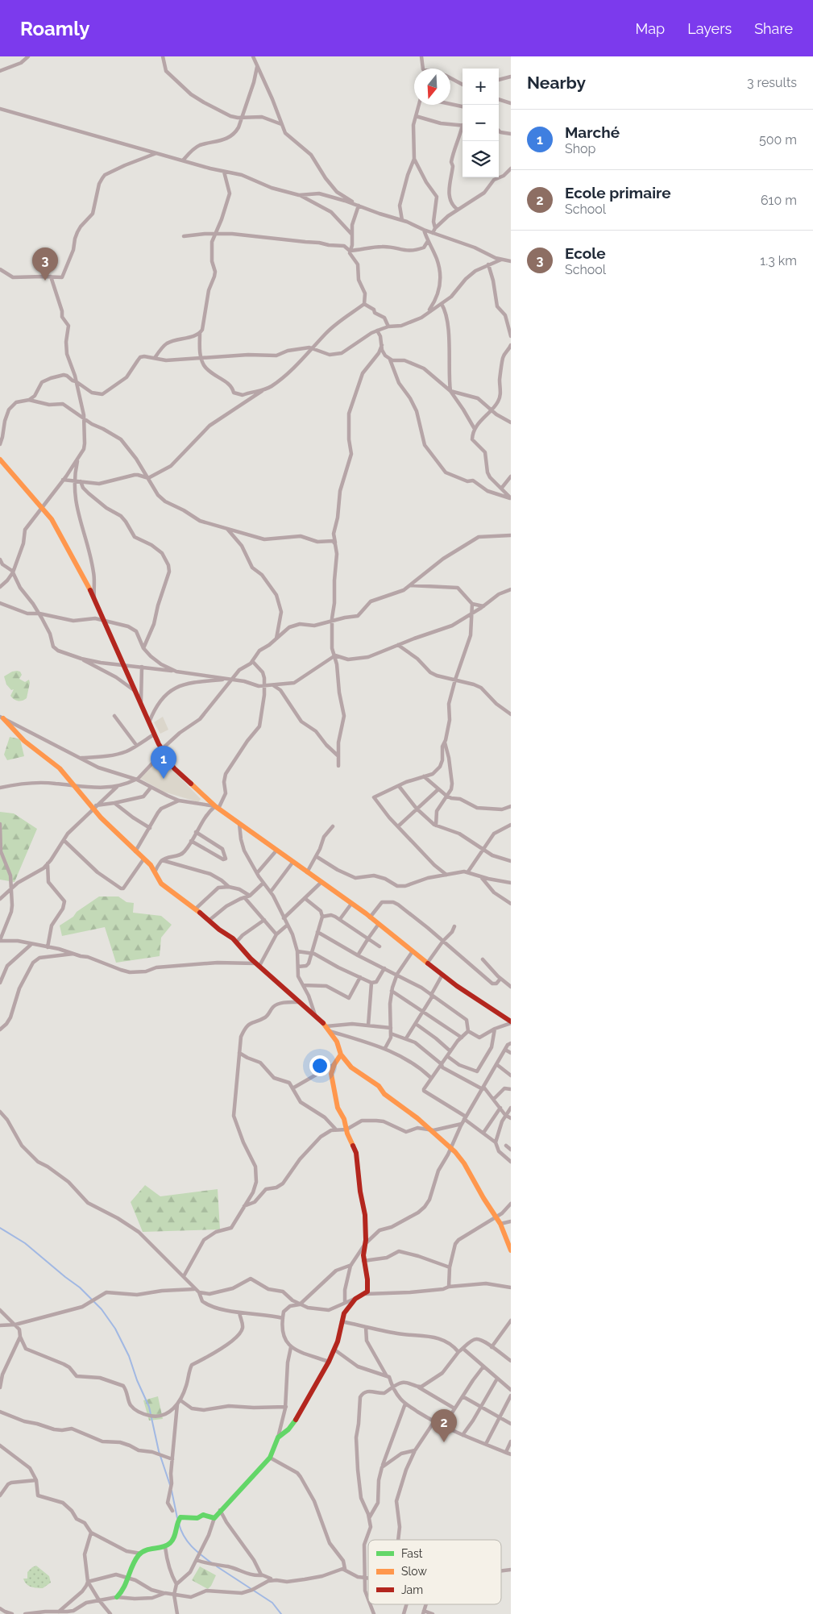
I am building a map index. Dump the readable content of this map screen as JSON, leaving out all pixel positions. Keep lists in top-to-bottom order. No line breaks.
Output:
{"legend":["Fast","Slow","Jam"],"north":"bottom","page":{"header":"Roamly","nav":["Map","Layers","Share"],"heading":["Nearby","3 results"],"map_buttons":["+","−"],"list":[{"mark":"1","name":"Marché","note":"Shop","value":"500 m"},{"mark":"2","name":"Ecole primaire","note":"School","value":"610 m"},{"mark":"3","name":"Ecole","note":"School","value":"1.3 km"}],"pins":["3","1","2"]}}
